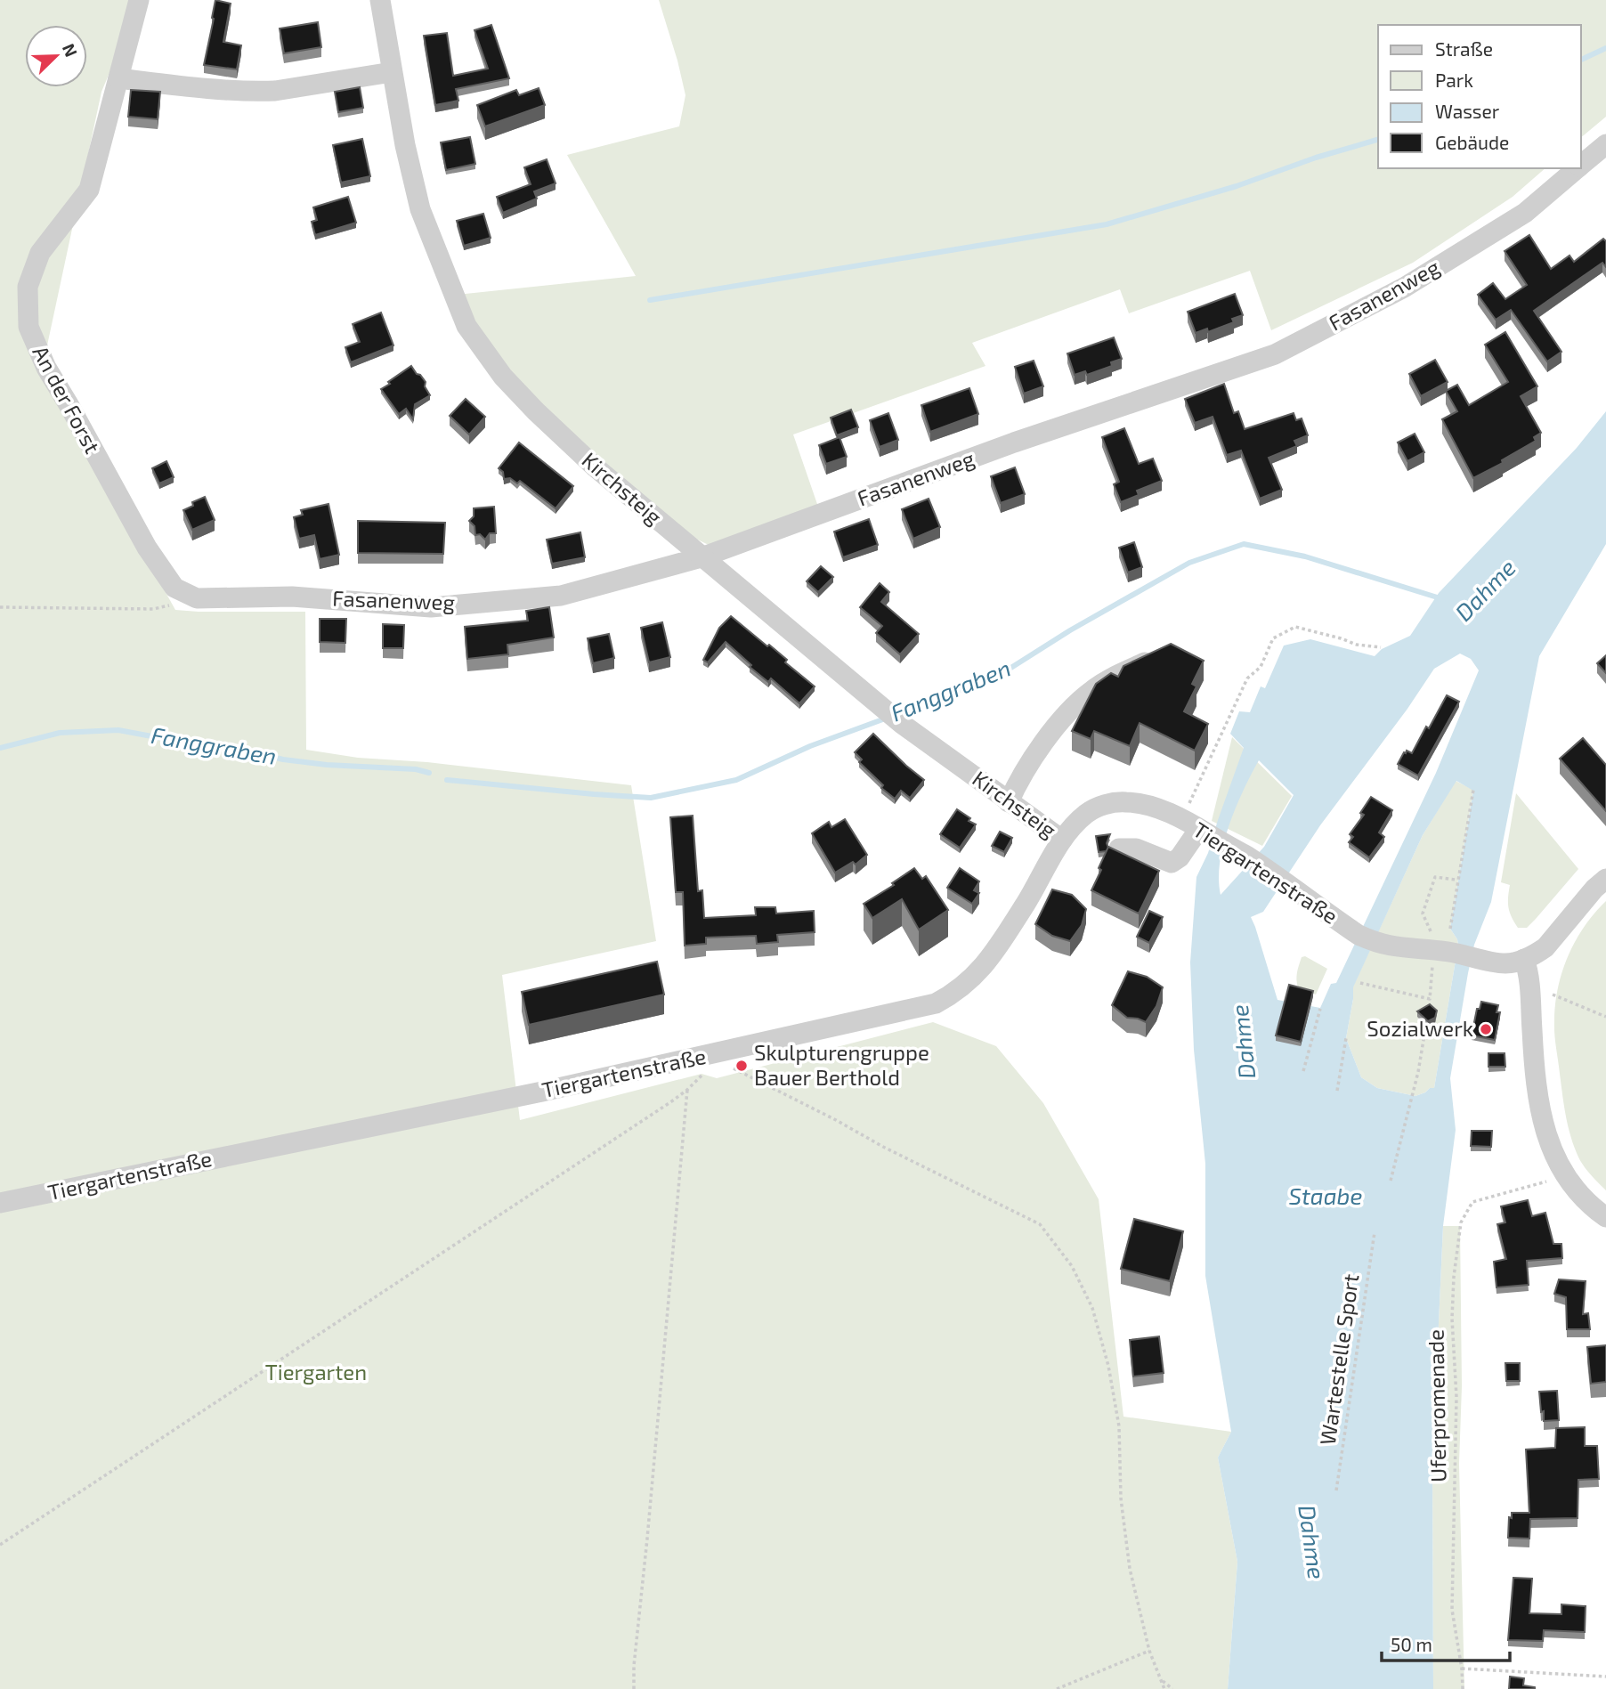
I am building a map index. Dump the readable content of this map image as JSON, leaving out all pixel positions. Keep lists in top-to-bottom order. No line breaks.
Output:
{"streets":{"street":["Fasanenweg","An der Forst","Kirchsteig","Tiergartenstraße"],"path":["Wartestelle Sport","Uferpromenade"]},"crossings":[["Fasanenweg","An der Forst"],["Fasanenweg","Kirchsteig"],["Kirchsteig","Tiergartenstraße"]],"water":["Dahme","Fanggraben","Staabe"],"parks":["Tiergarten"],"places":["Sozialwerk","Skulpturengruppe Bauer Berthold"],"legend":["Straße","Park","Wasser","Gebäude"],"scale_bar":"50 m","north":"top right"}
